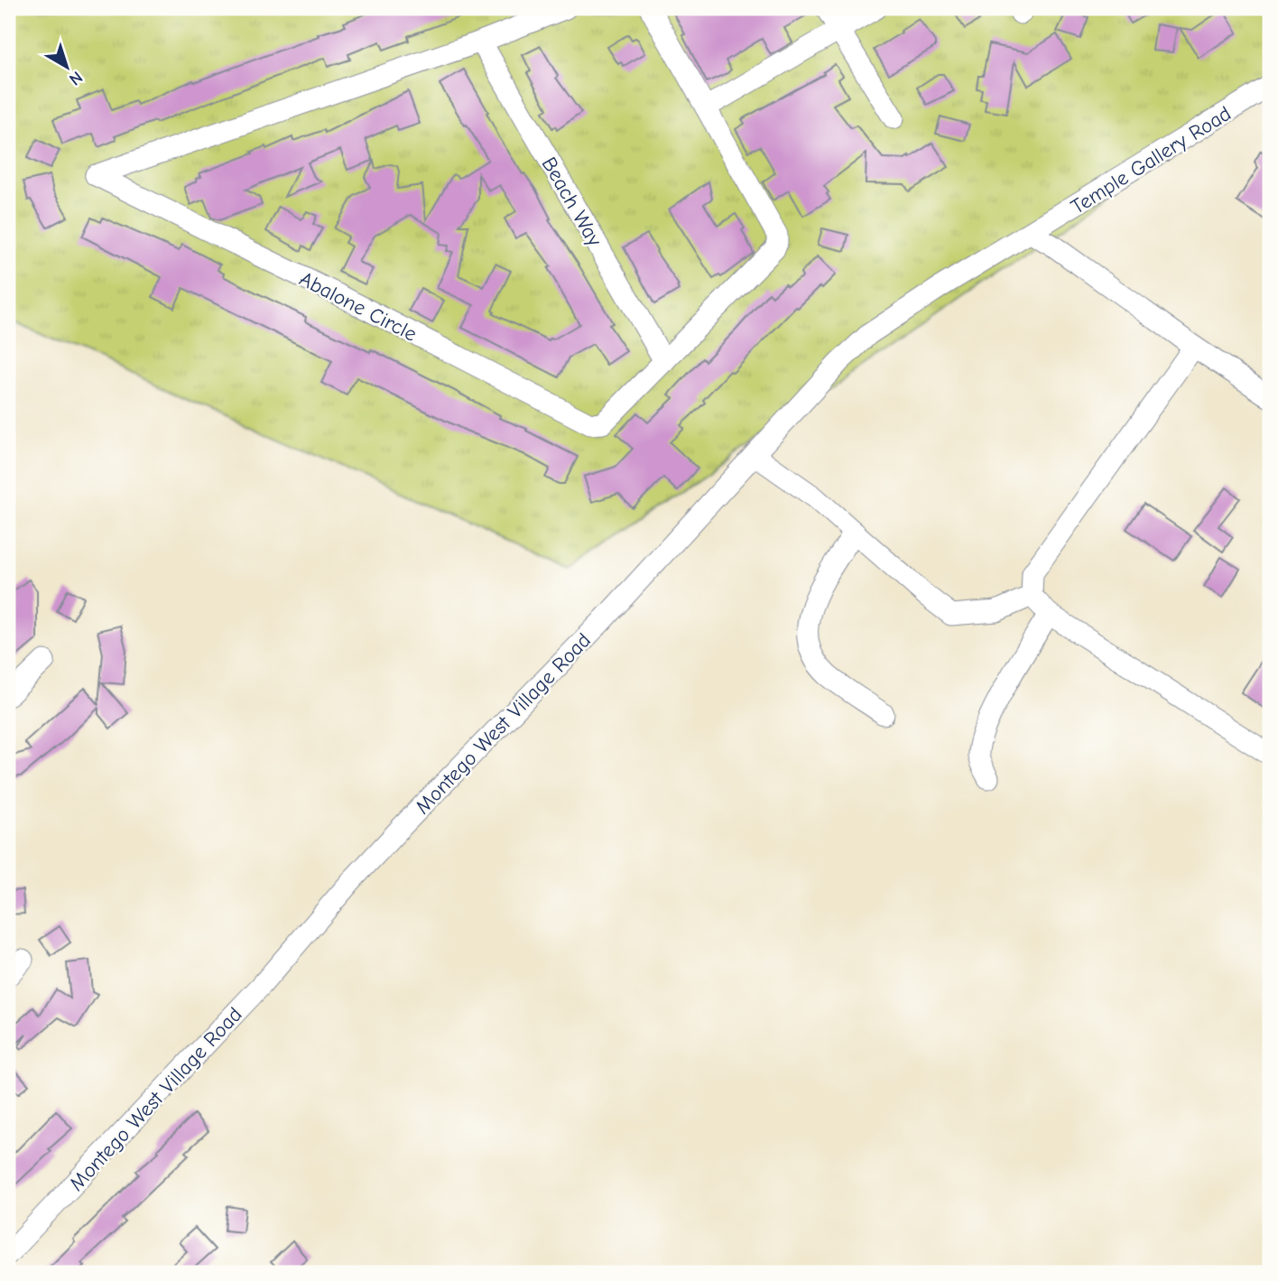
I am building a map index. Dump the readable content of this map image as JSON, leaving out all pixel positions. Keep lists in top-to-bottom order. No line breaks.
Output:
{"streets":{"street":["Temple Gallery Road","Beach Way","Abalone Circle","Montego West Village Road"]},"crossings":[["Temple Gallery Road","Montego West Village Road"],["Beach Way","Abalone Circle"]],"north":"bottom right"}
